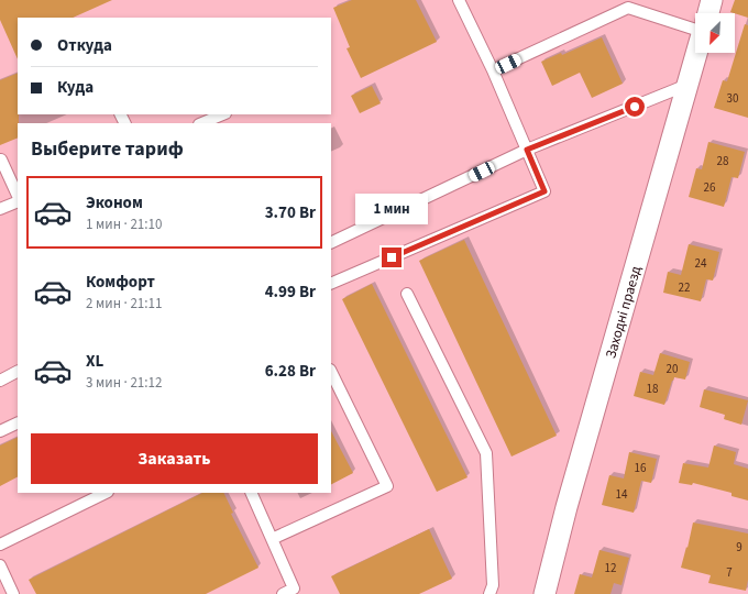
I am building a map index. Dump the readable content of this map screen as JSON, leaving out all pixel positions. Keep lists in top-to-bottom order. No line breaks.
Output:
{"streets":{"street":["Заходні праезд"]},"house_numbers":["30","28","26","24","22","20","18","16","14","9","12","7"],"north":"bottom left","page":{"banner":["Откуда","Куда"],"heading":"Выберите тариф","list":[{"name":"Эконом","note":"1 мин · 21:10","value":"3.70 Br"},{"name":"Комфорт","note":"2 мин · 21:11","value":"4.99 Br"},{"name":"XL","note":"3 мин · 21:12","value":"6.28 Br"}],"bubble":"1 мин","buttons":"Заказать"}}
